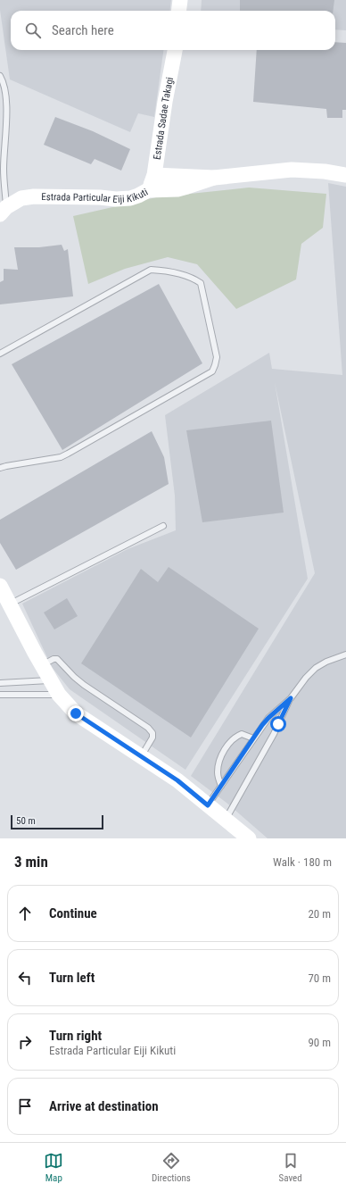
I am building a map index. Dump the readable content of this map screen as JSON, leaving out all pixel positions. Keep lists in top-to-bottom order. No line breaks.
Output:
{"streets":{"street":["Estrada Sadae Takagi","Estrada Particular Eiji Kikuti"]},"crossings":[["Estrada Sadae Takagi","Estrada Particular Eiji Kikuti"]],"scale_bar":"50 m","page":{"search":"Search here","scale":"50 m","heading":["3 min","Walk · 180 m"],"list":[["Continue","20 m"],["Turn left","70 m"],["Turn right","Estrada Particular Eiji Kikuti","90 m"],"Arrive at destination"],"nav":["Map","Directions","Saved"]}}
